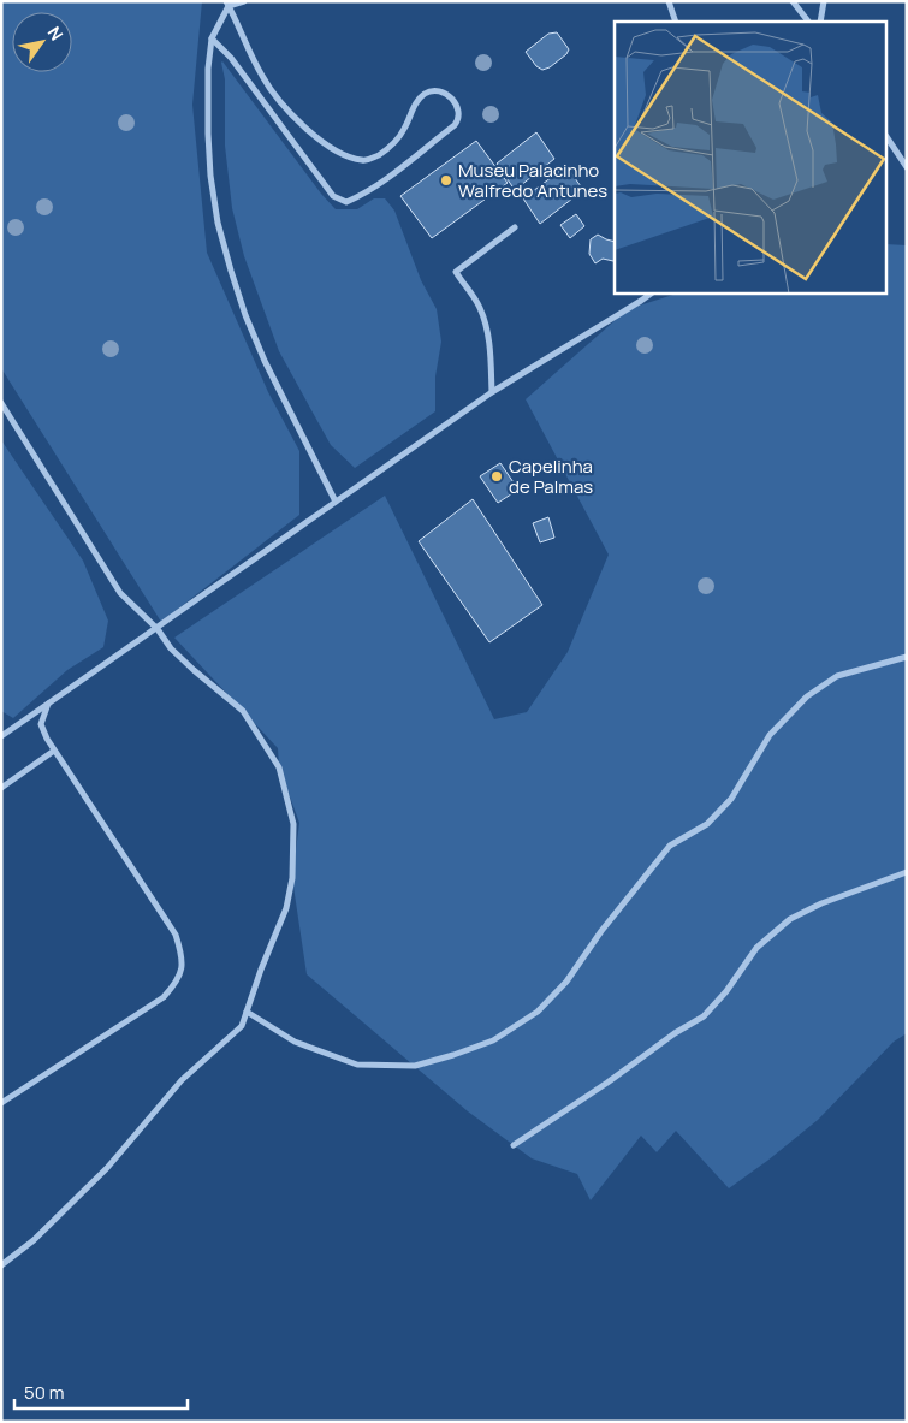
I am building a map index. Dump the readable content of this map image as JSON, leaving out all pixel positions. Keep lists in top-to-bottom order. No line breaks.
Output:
{"places":["Museu Palacinho Walfredo Antunes","Capelinha de Palmas"],"scale_bar":"50 m","north":"top right"}
